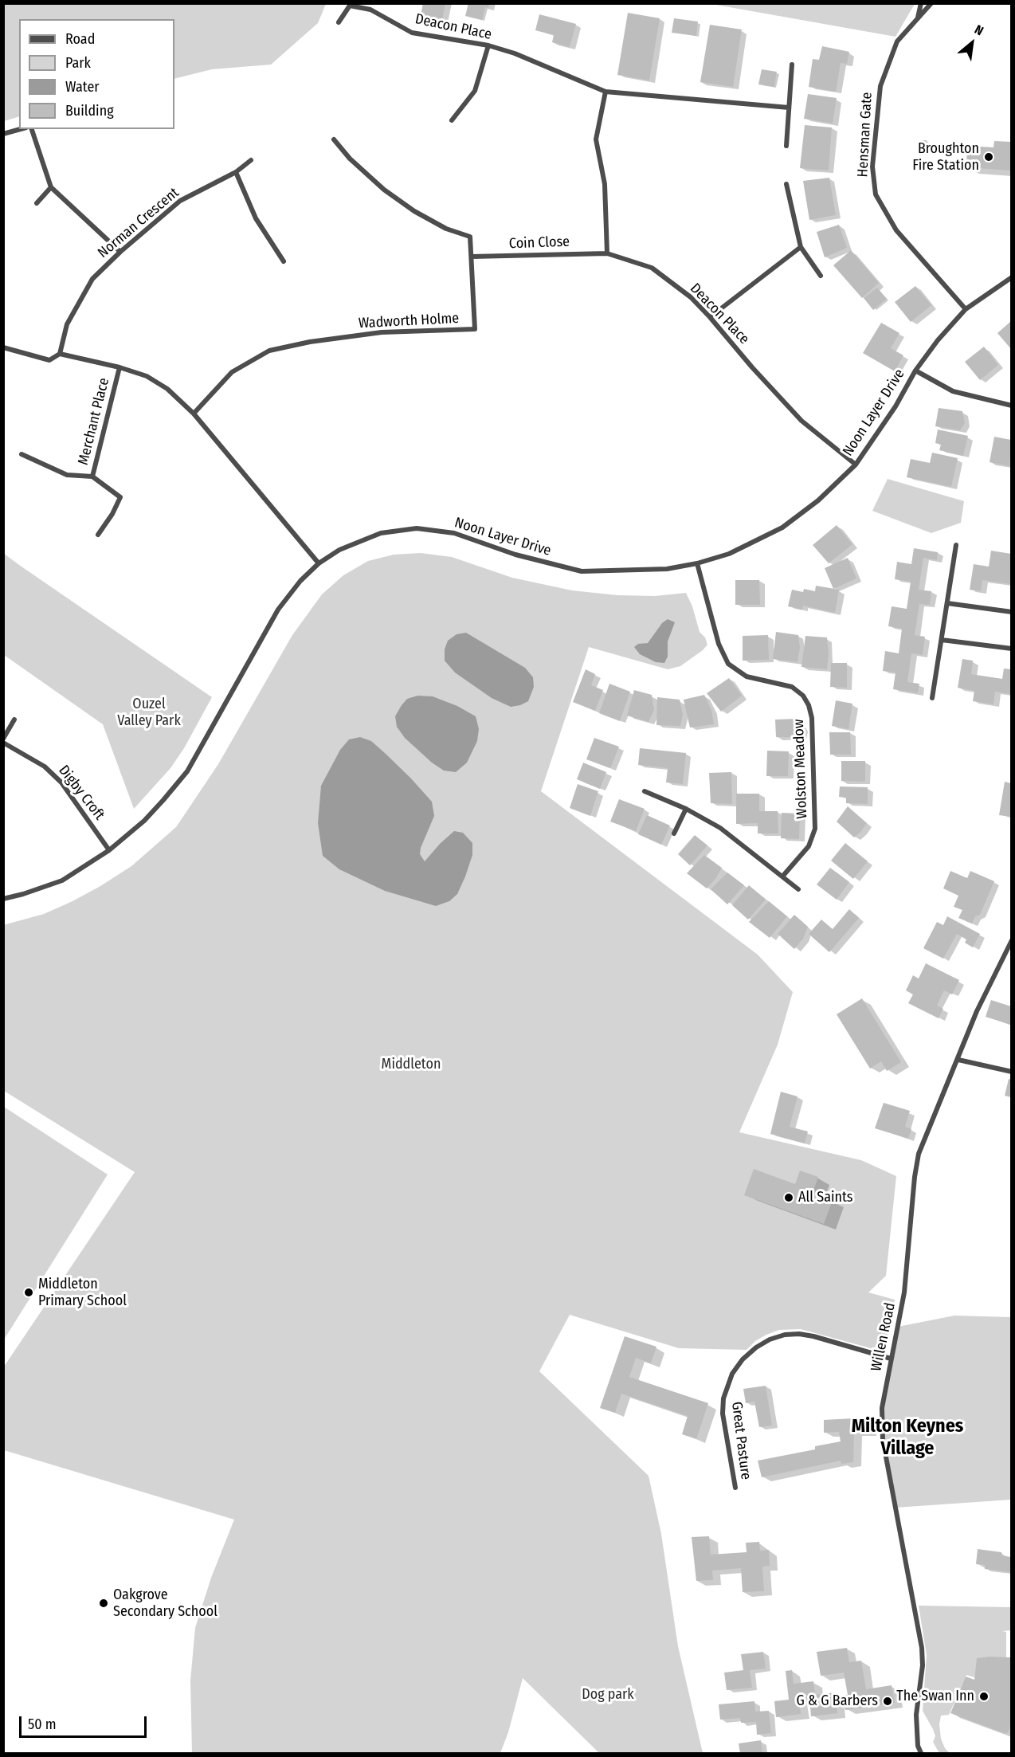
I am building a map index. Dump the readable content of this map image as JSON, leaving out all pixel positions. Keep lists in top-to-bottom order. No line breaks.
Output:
{"streets":{"street":["Deacon Place","Hensman Gate","Norman Crescent","Coin Close","Wadworth Holme","Noon Layer Drive","Merchant Place","Wolston Meadow","Digby Croft","Willen Road","Great Pasture"]},"crossings":[["Deacon Place","Coin Close"],["Deacon Place","Noon Layer Drive"],["Hensman Gate","Noon Layer Drive"],["Coin Close","Wadworth Holme"],["Noon Layer Drive","Wolston Meadow"],["Noon Layer Drive","Digby Croft"],["Willen Road","Great Pasture"]],"districts":["Milton Keynes Village"],"parks":["Ouzel Valley Park","Middleton","Dog park"],"places":["Broughton Fire Station","All Saints","Middleton Primary School","Oakgrove Secondary School","The Swan Inn","G & G Barbers"],"legend":["Road","Park","Water","Building"],"scale_bar":"50 m","north":"top right"}
